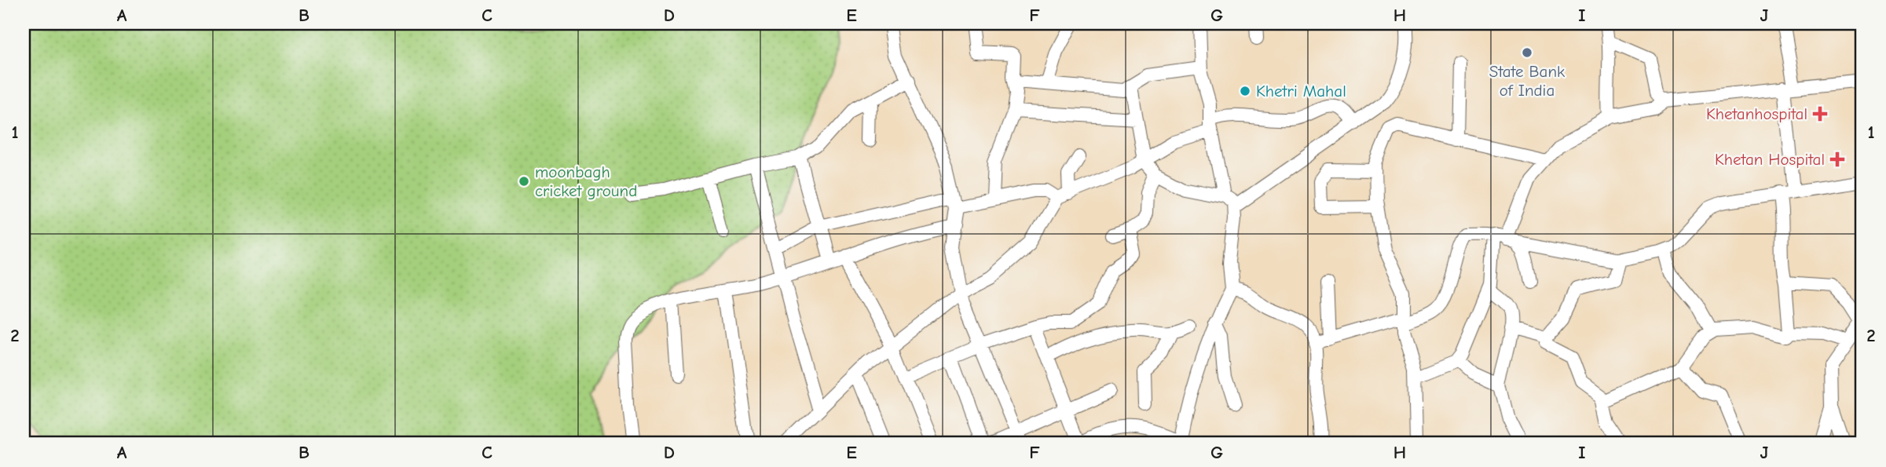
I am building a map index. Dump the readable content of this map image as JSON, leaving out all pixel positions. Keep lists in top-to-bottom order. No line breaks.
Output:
{"places":{"other":["State Bank of India","Khetri Mahal","moonbagh cricket ground"],"health":["Khetanhospital","Khetan Hospital"]},"grid":{"columns":["A","B","C","D","E","F","G","H","I","J"],"rows":["1","2"]}}
